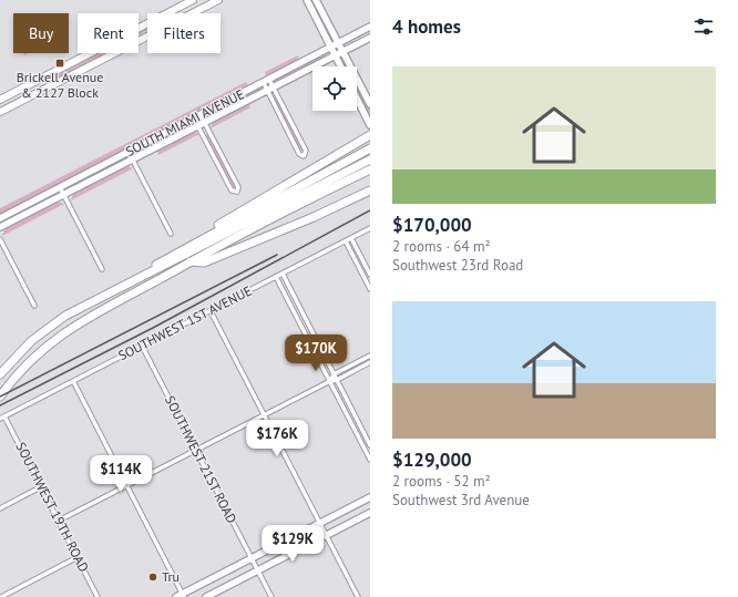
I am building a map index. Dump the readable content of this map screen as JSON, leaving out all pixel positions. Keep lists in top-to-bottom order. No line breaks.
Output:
{"streets":{"main road":["SOUTH MIAMI AVENUE"],"street":["SOUTHWEST 1ST AVENUE","SOUTHWEST 21ST ROAD","SOUTHWEST 19TH ROAD"]},"crossings":[["SOUTHWEST 1ST AVENUE","SOUTHWEST 21ST ROAD"],["SOUTHWEST 1ST AVENUE","SOUTHWEST 19TH ROAD"]],"places":{"transit":["Brickell Avenue & 2127 Block"],"other":["Tru"]},"page":{"heading":"4 homes","chip":["Buy","Rent","Filters"],"list":[{"name":"$170,000","note":"2 rooms · 64 m² · Southwest 23rd Road"},{"name":"$129,000","note":"2 rooms · 52 m² · Southwest 3rd Avenue"}],"price":["$170K","$176K","$114K","$129K"]}}
